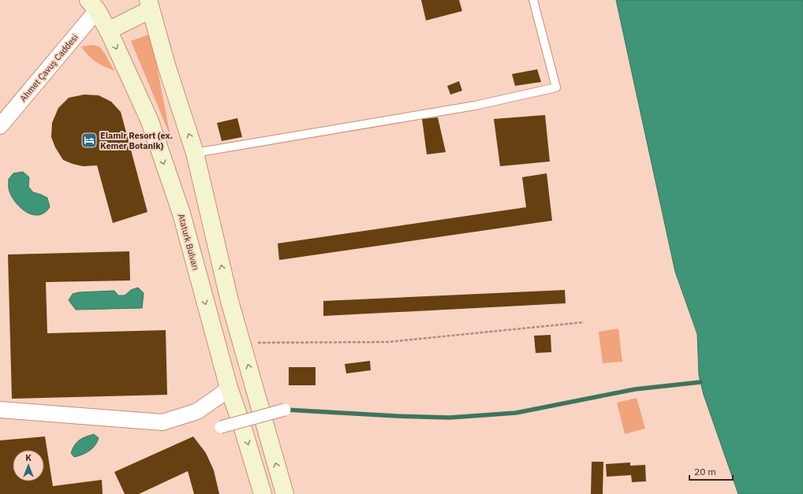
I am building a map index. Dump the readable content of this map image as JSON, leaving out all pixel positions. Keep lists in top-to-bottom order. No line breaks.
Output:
{"streets":{"main road":["Ataturk Bulvarı"],"street":["Ahmet Çavuş Caddesi"]},"crossings":[["Ahmet Çavuş Caddesi","Ataturk Bulvarı"]],"places":{"hotel":["Elamir Resort (ex. Kemer Botanik)"]},"scale_bar":"20 m","north":"top"}
